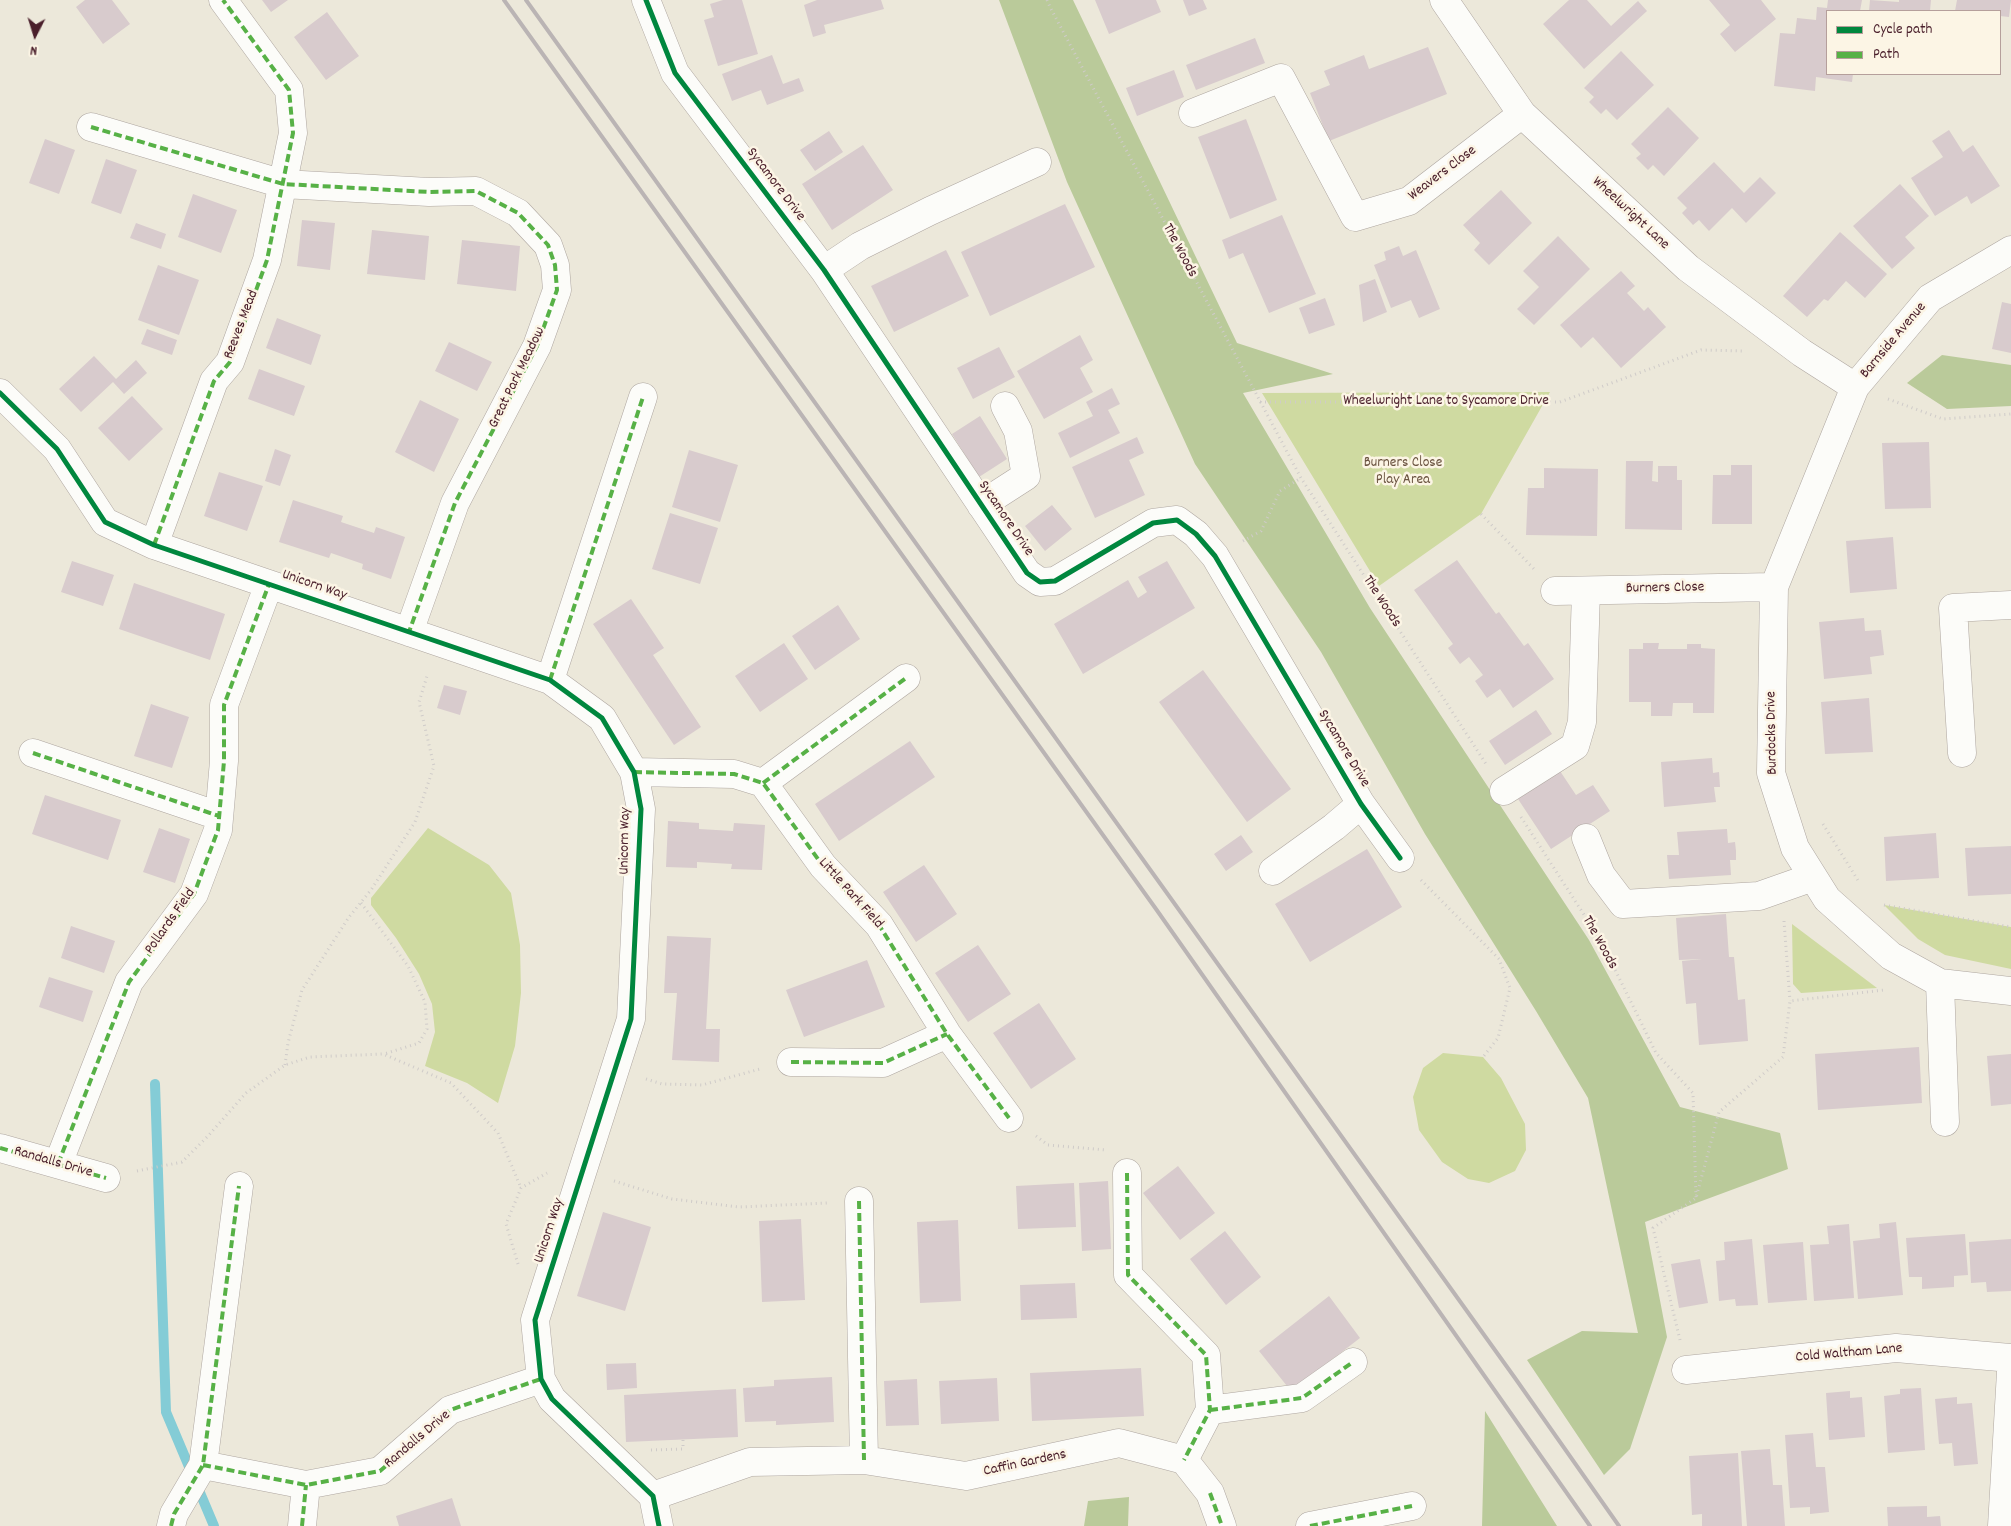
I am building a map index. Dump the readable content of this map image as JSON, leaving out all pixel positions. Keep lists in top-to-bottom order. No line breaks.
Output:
{"streets":{"street":["Weavers Close","Sycamore Drive","Wheelwright Lane","Reeves Mead","Barnside Avenue","Great Park Meadow","Unicorn Way","Burners Close","Burdocks Drive","Little Park Field","Pollards Field","Randalls Drive","Cold Waltham Lane","Caffin Gardens"],"path":["The Woods","Wheelwright Lane to Sycamore Drive"]},"crossings":[["Weavers Close","Wheelwright Lane"],["Wheelwright Lane","Barnside Avenue"],["Wheelwright Lane","Burdocks Drive"],["The Woods","Wheelwright Lane to Sycamore Drive"],["Reeves Mead","Great Park Meadow"],["Reeves Mead","Unicorn Way"],["Barnside Avenue","Burdocks Drive"],["Great Park Meadow","Unicorn Way"],["Unicorn Way","Pollards Field"],["Unicorn Way","Randalls Drive"],["Unicorn Way","Caffin Gardens"],["Burners Close","Burdocks Drive"],["Pollards Field","Randalls Drive"]],"parks":["Burners Close Play Area"],"legend":["Cycle path","Path"],"north":"bottom"}
